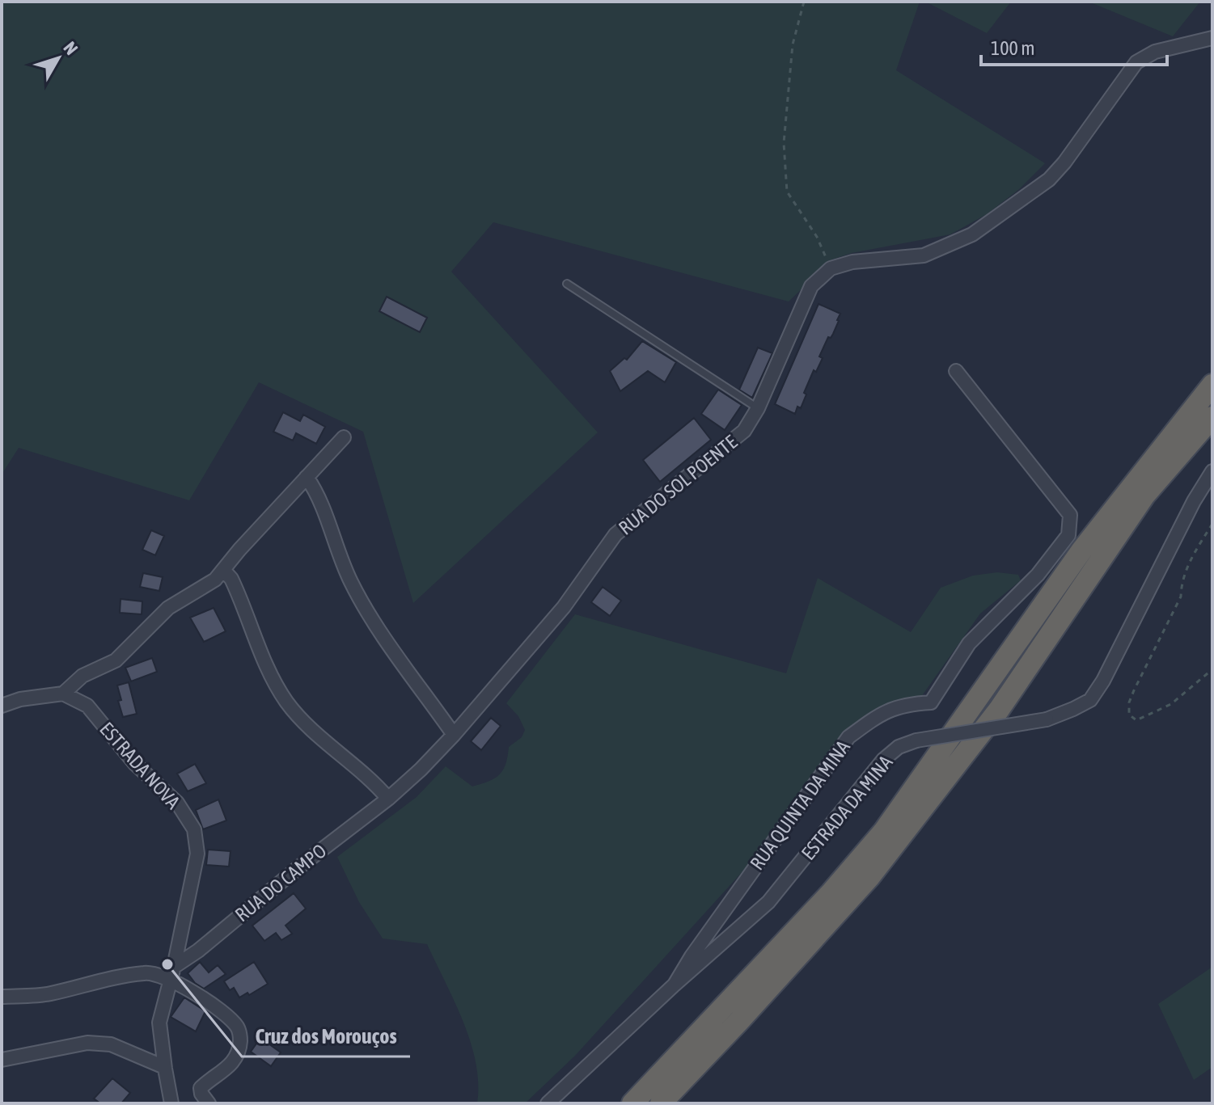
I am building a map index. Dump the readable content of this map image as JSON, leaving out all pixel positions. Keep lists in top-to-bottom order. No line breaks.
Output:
{"streets":{"street":["RUA DO SOL POENTE","ESTRADA NOVA","RUA QUINTA DA MINA","ESTRADA DA MINA","RUA DO CAMPO"]},"crossings":[["RUA DO SOL POENTE","RUA DO CAMPO"],["ESTRADA NOVA","RUA DO CAMPO"],["RUA QUINTA DA MINA","ESTRADA DA MINA"]],"places":["Cruz dos Morouços"],"scale_bar":"100 m","north":"top right"}
